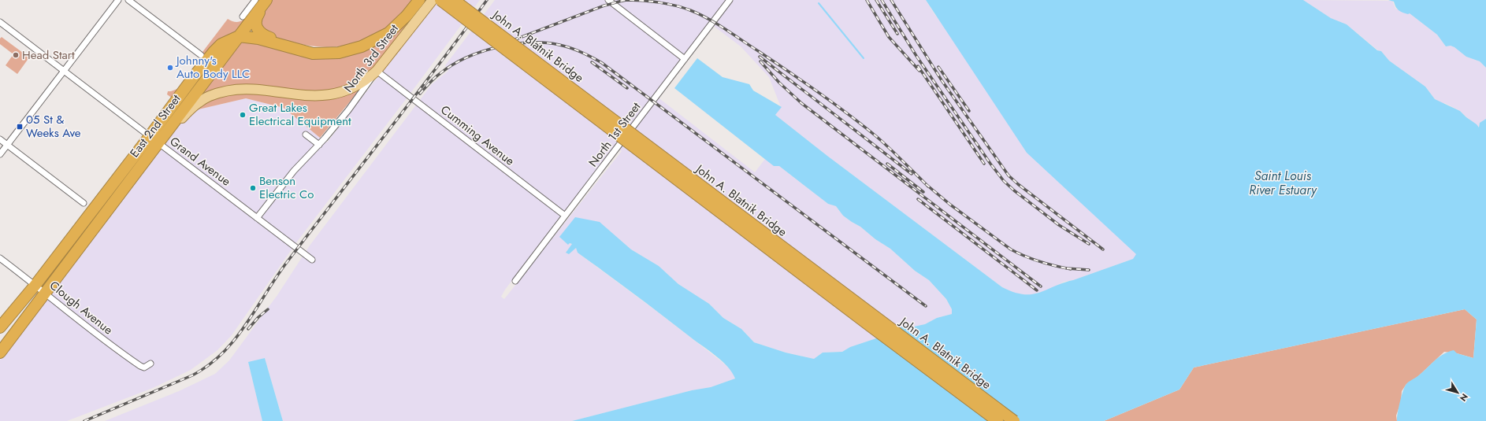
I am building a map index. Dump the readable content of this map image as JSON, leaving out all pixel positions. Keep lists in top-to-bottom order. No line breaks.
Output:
{"streets":{"highway":["John A. Blatnik Bridge","North 3rd Street","East 2nd Street"],"street":["North 1st Street","Cumming Avenue","Grand Avenue","Clough Avenue"]},"crossings":[["North 3rd Street","Cumming Avenue"],["North 3rd Street","Grand Avenue"],["East 2nd Street","Grand Avenue"],["East 2nd Street","Clough Avenue"],["North 1st Street","Cumming Avenue"]],"water":["Saint Louis River Estuary"],"places":{"other":["Head Start","Johnny's Auto Body LLC","Great Lakes Electrical Equipment","Benson Electric Co"],"transit":["05 St & Weeks Ave"]},"north":"bottom right"}
